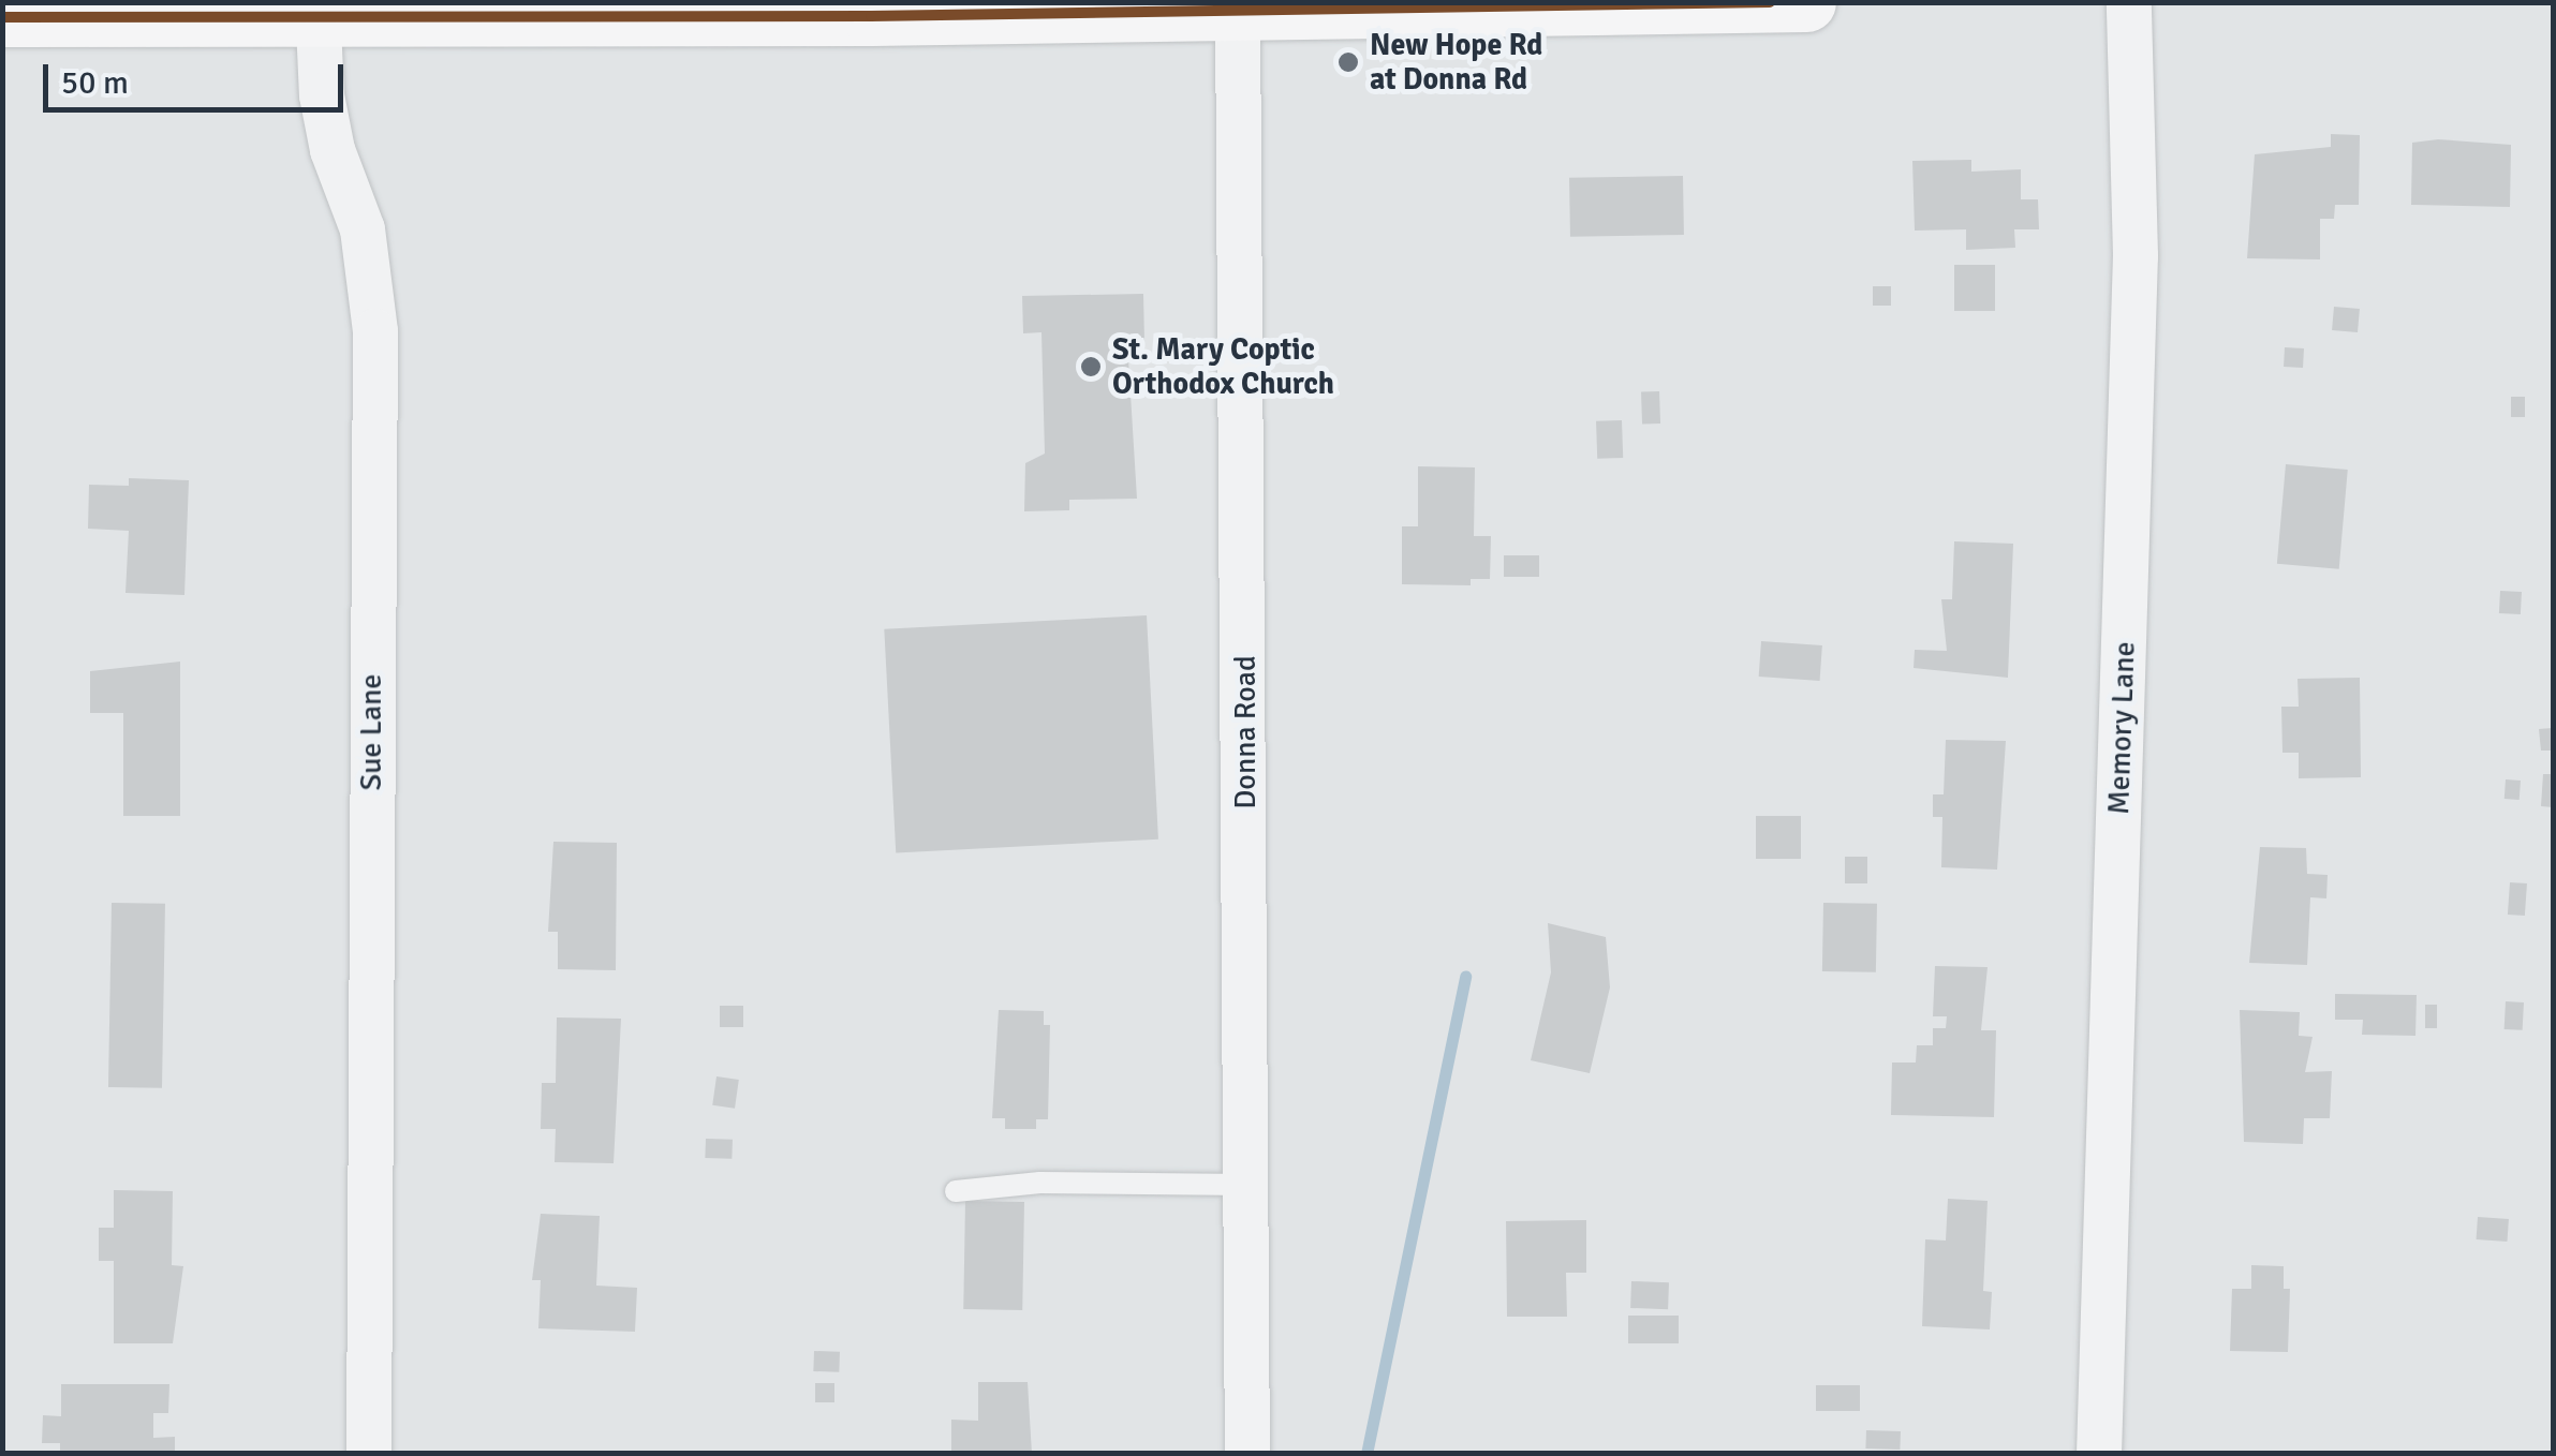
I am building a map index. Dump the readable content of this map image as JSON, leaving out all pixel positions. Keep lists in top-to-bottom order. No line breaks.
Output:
{"streets":{"street":["Memory Lane","Sue Lane","Donna Road"]},"places":["New Hope Rd at Donna Rd","St. Mary Coptic Orthodox Church"],"scale_bar":"50 m"}
